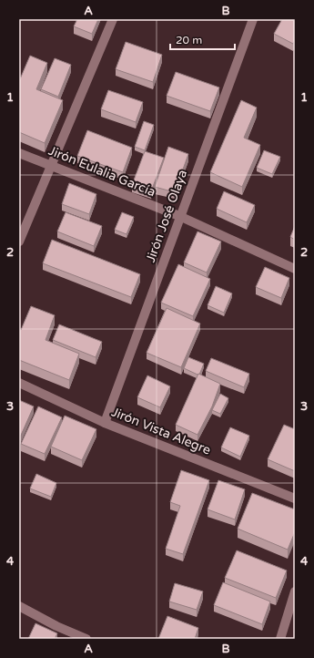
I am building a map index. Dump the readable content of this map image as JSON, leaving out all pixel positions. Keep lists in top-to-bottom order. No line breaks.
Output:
{"streets":{"street":["Jirón Eulalia García","Jirón José Olaya","Jirón Vista Alegre"]},"crossings":[["Jirón Eulalia García","Jirón José Olaya"],["Jirón José Olaya","Jirón Vista Alegre"]],"scale_bar":"20 m","grid":{"columns":["A","B"],"rows":["1","2","3","4"]}}
